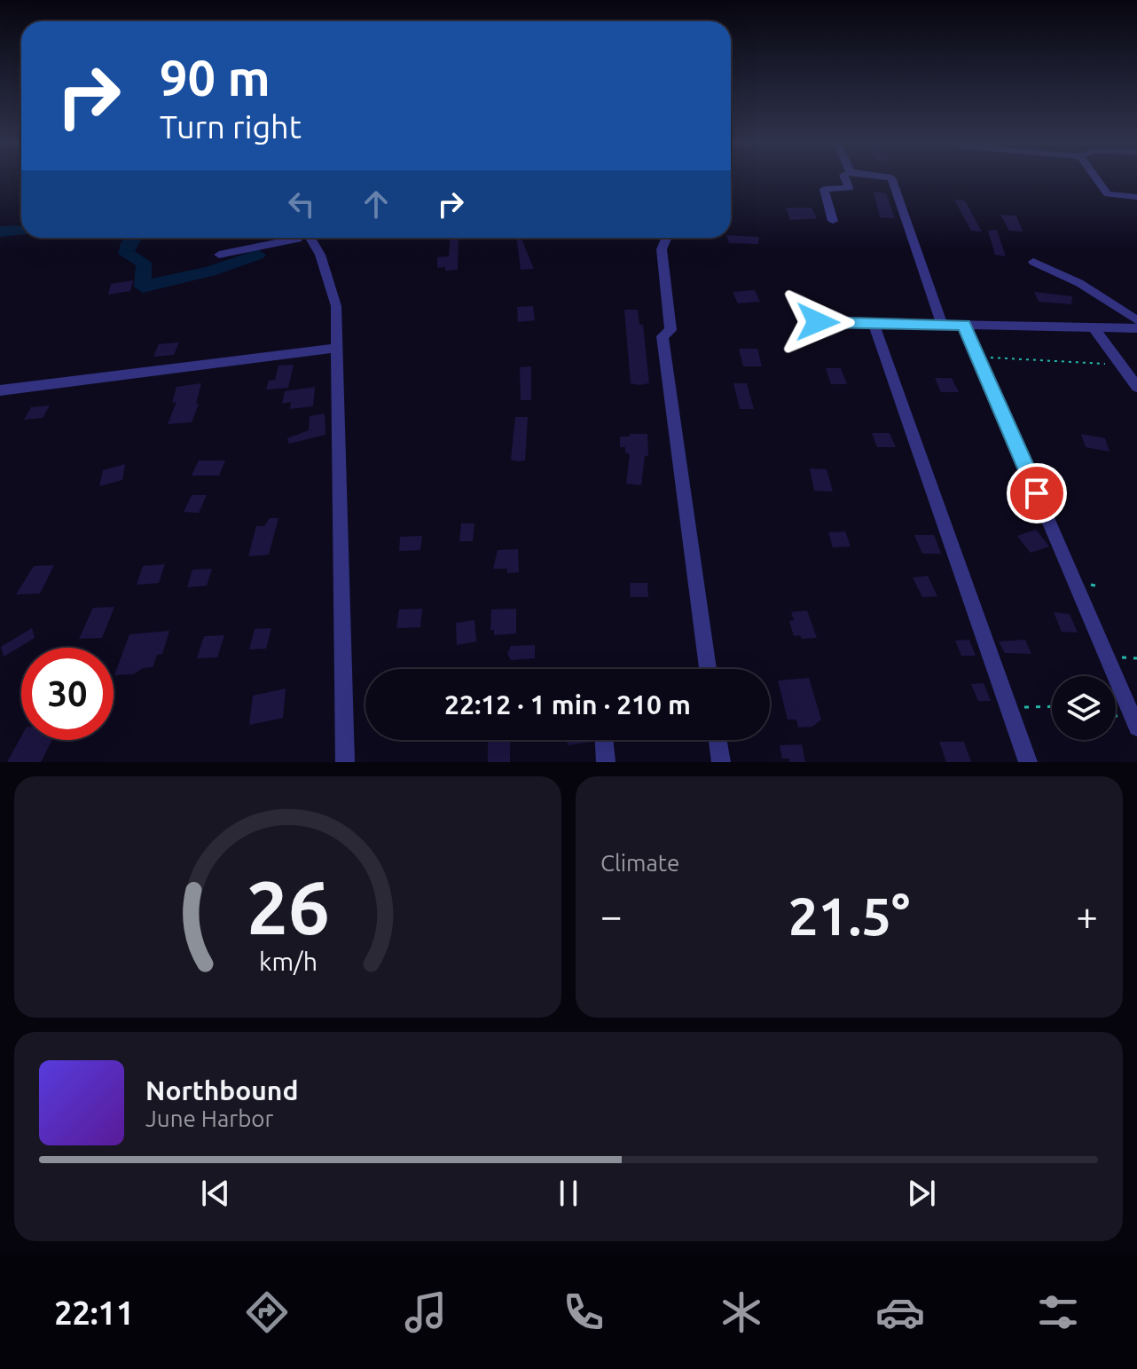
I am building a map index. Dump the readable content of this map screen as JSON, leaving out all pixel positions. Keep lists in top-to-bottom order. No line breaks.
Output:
{"page":{"turn":["90 m","Turn right"],"limit":"30","trip":"22:12 · 1 min · 210 m","tile":"Climate","heat":["−","21.5°","+"],"song":["Northbound","June Harbor"],"tabs":"22:11","gauge":["26","km/h"]}}
